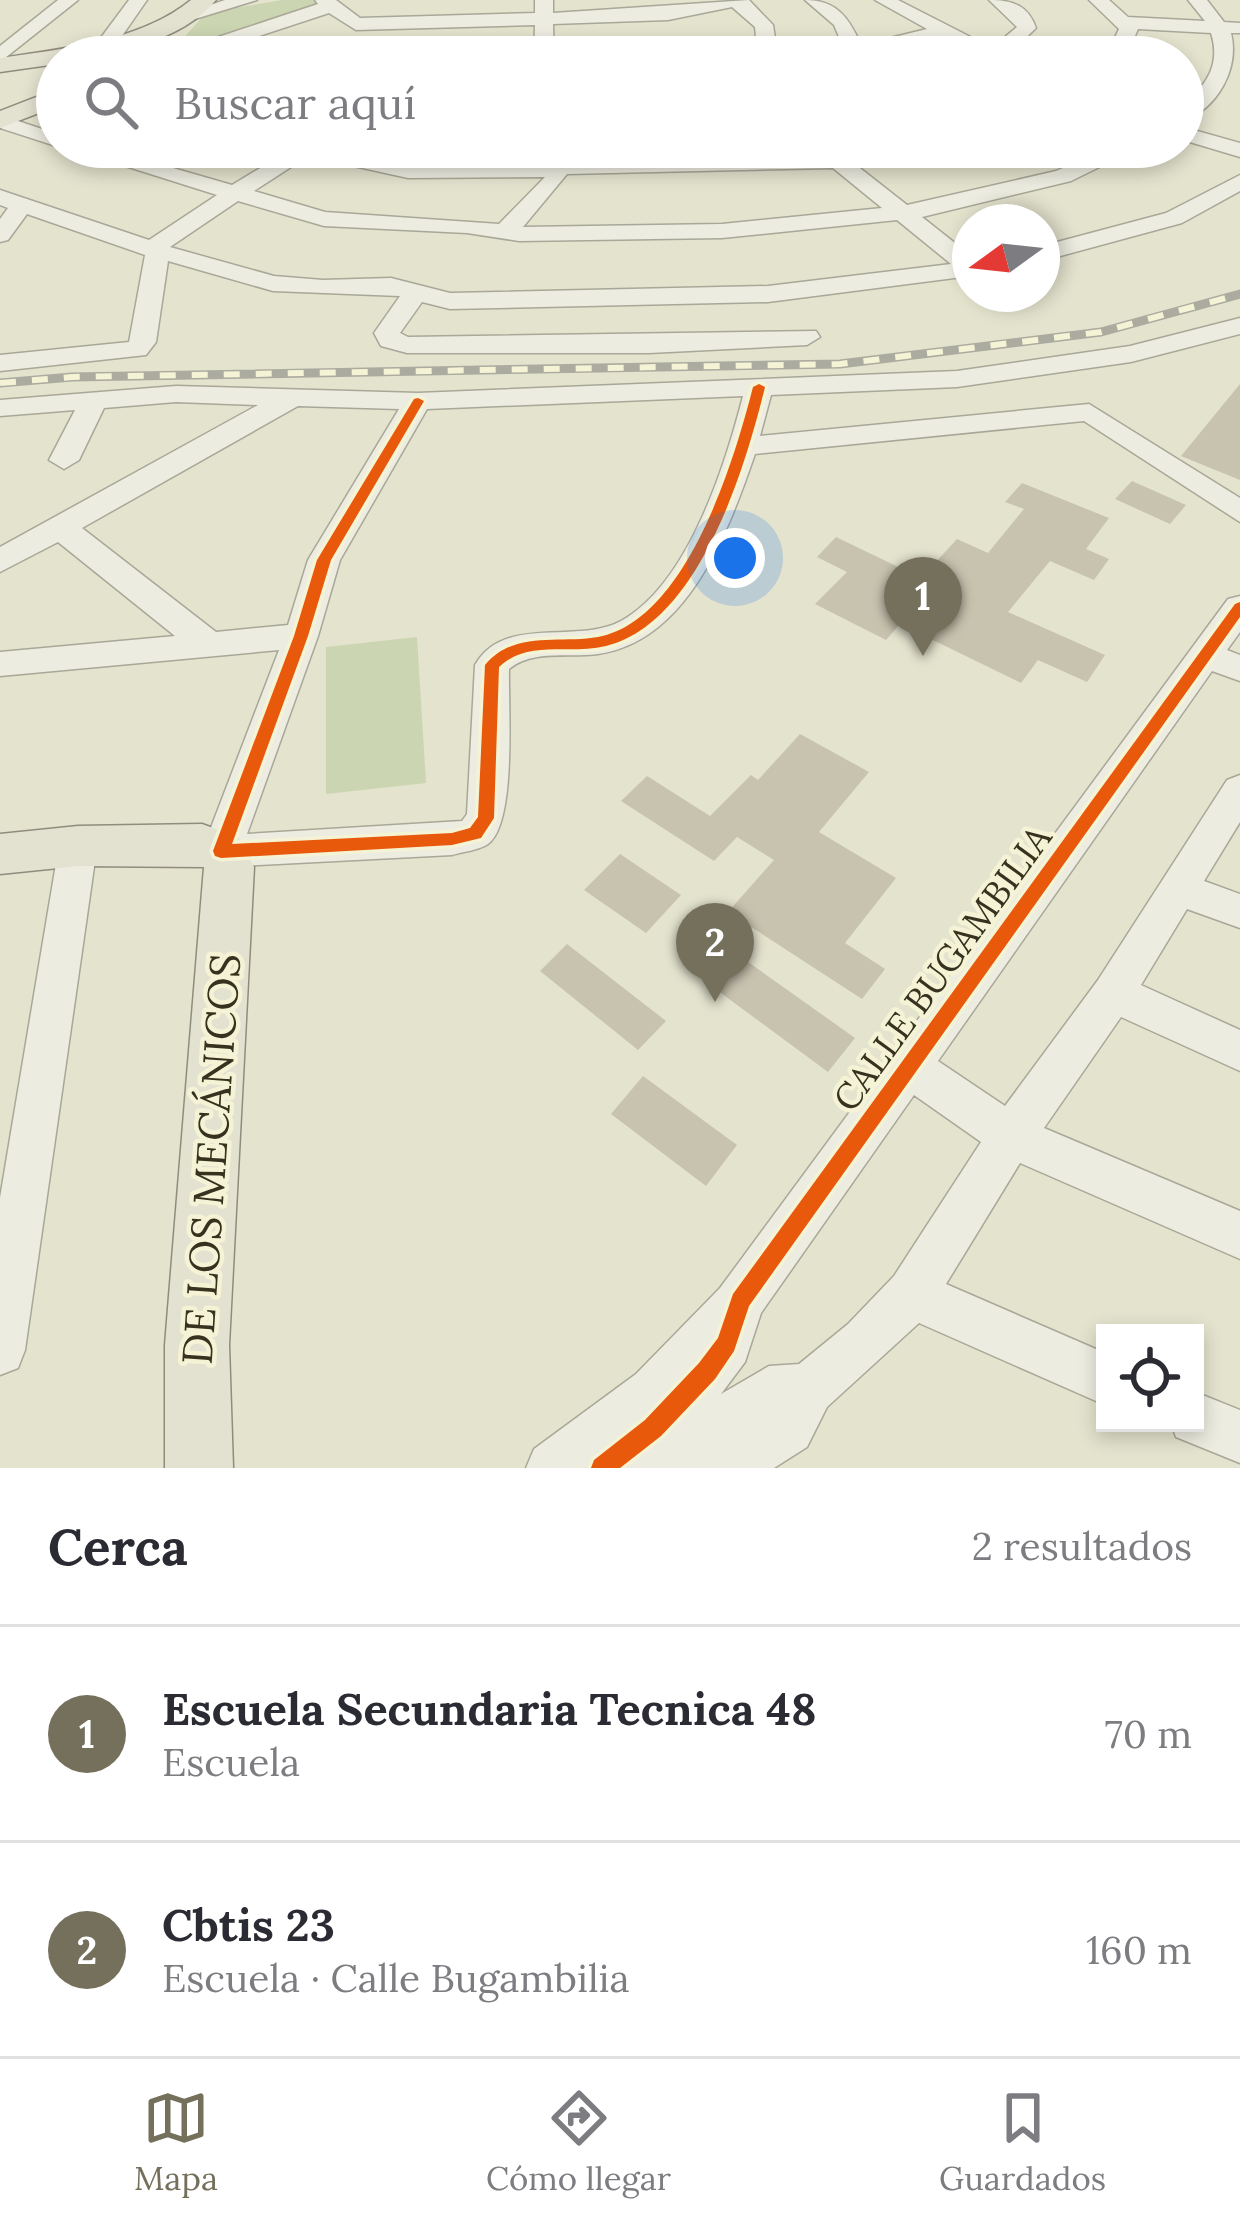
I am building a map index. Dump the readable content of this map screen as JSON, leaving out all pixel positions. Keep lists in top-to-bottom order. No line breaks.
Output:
{"streets":{"main road":["DE LOS MECÁNICOS"],"street":["CALLE BUGAMBILIA"]},"north":"left","page":{"search":"Buscar aquí","pins":["1","2"],"heading":["Cerca","2 resultados"],"list":[{"mark":"1","name":"Escuela Secundaria Tecnica 48","note":"Escuela","value":"70 m"},{"mark":"2","name":"Cbtis 23","note":"Escuela · Calle Bugambilia","value":"160 m"}],"nav":["Mapa","Cómo llegar","Guardados"]}}
